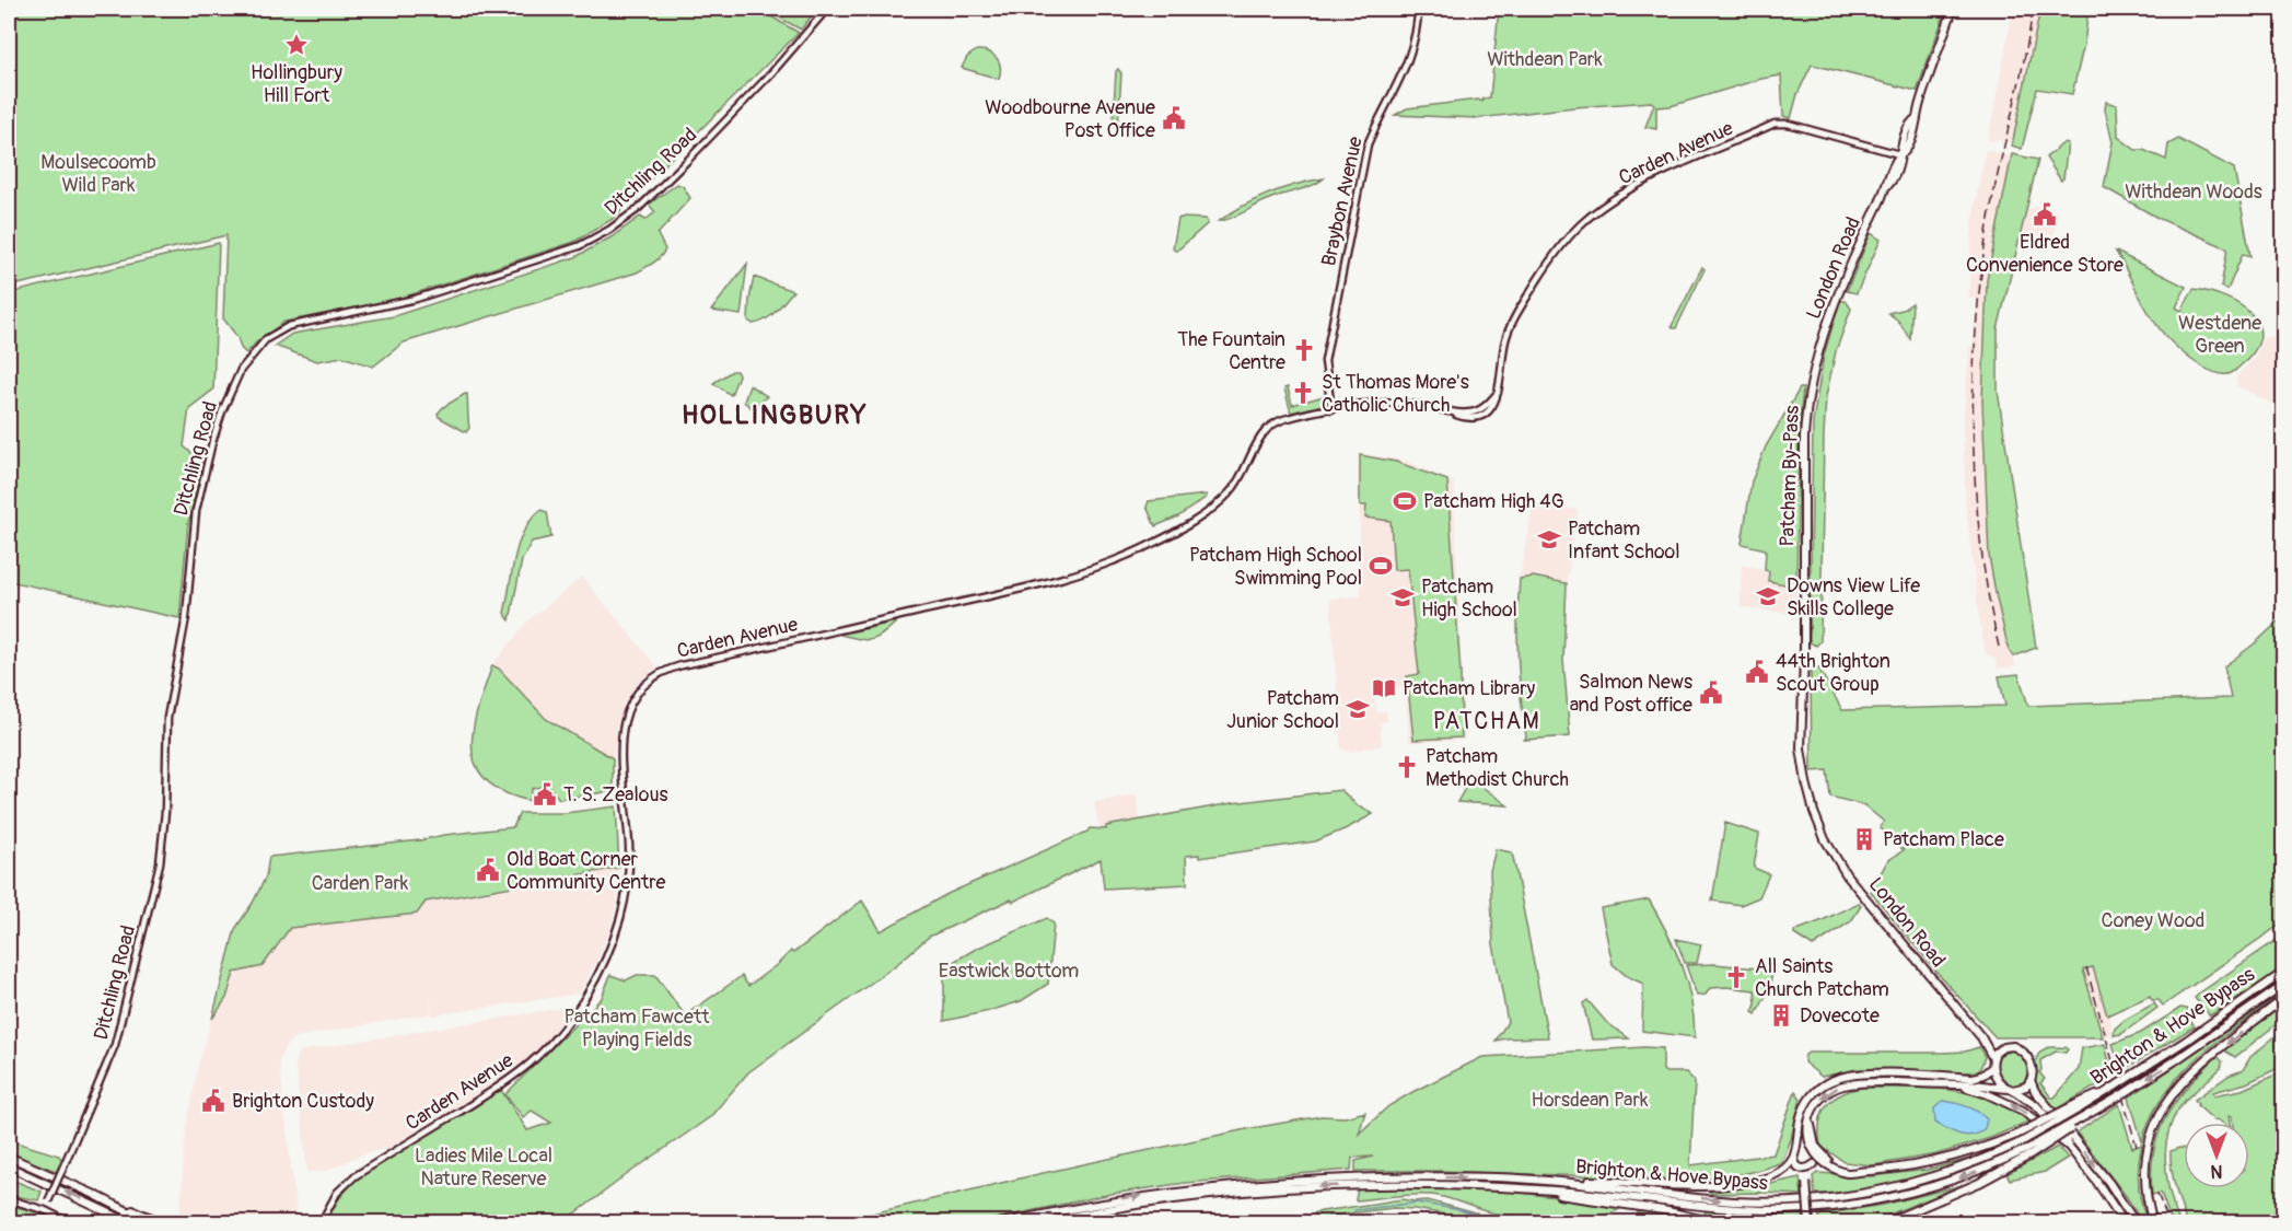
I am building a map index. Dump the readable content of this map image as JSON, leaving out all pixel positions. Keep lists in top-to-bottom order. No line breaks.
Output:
{"streets":{"highway":["London Road","Patcham By-Pass","Brighton & Hove Bypass"],"street":["Carden Avenue","Ditchling Road","Braybon Avenue"]},"crossings":[["Carden Avenue","Braybon Avenue"],["Carden Avenue","London Road"],["London Road","Patcham By-Pass"]],"districts":["HOLLINGBURY","PATCHAM"],"parks":["Withdean Park","Moulsecoomb Wild Park","Withdean Woods","Westdene Green","Carden Park","Coney Wood","Eastwick Bottom","Patcham Fawcett Playing Fields","Horsdean Park","Ladies Mile Local Nature Reserve"],"places":{"place":["Hollingbury Hill Fort"],"public building":["Woodbourne Avenue Post Office","Eldred Convenience Store","44th Brighton Scout Group","Salmon News and Post office","T. S. Zealous","Old Boat Corner Community Centre","Brighton Custody"],"church":["The Fountain Centre","St Thomas More's Catholic Church","Patcham Methodist Church","All Saints Church Patcham"],"sports":["Patcham High 4G","Patcham High School Swimming Pool"],"school or university":["Patcham Infant School","Downs View Life Skills College","Patcham High School","Patcham Junior School"],"library":["Patcham Library"],"building":["Patcham Place","Dovecote"]},"north":"bottom"}
